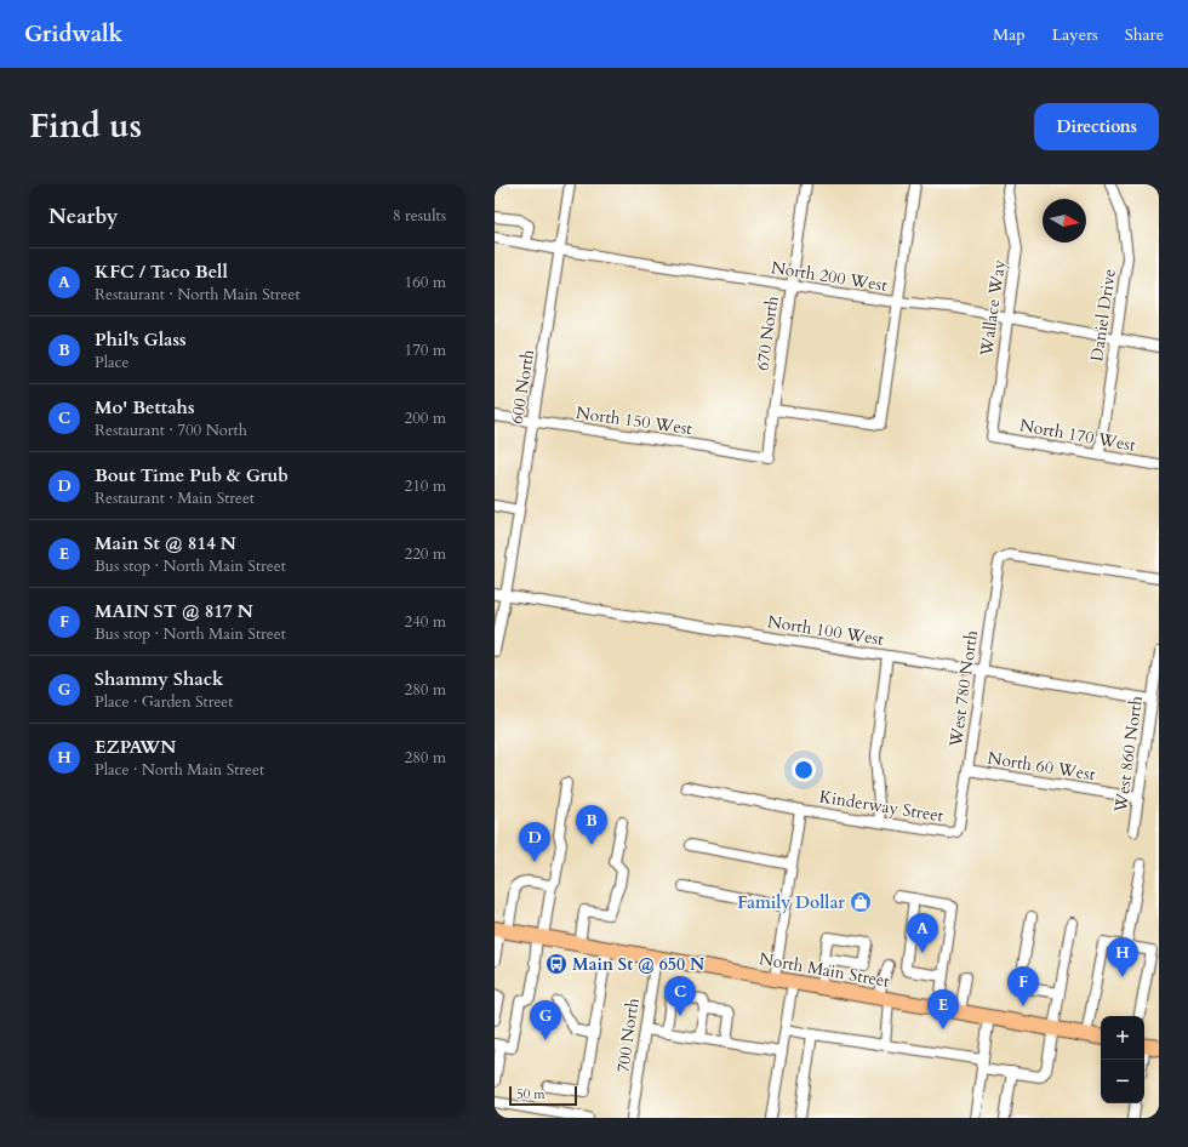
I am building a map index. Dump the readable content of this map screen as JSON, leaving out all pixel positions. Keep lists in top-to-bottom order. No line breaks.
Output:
{"streets":{"highway":["North Main Street"],"street":["North 200 West","Wallace Way","Daniel Drive","670 North","600 North","North 150 West","North 170 West","North 100 West","West 780 North","West 860 North","North 60 West","Kinderway Street","700 North"]},"crossings":[["North 200 West","Wallace Way"],["North 200 West","Daniel Drive"],["North 200 West","670 North"],["North 200 West","600 North"],["Wallace Way","North 170 West"],["Daniel Drive","North 170 West"],["670 North","North 150 West"],["600 North","North 150 West"],["600 North","North 100 West"],["North 100 West","West 780 North"],["North 100 West","West 860 North"],["West 780 North","North 60 West"],["West 780 North","Kinderway Street"],["West 860 North","North 60 West"],["North Main Street","700 North"]],"places":{"shop":["Family Dollar"],"bus stop":["Main St @ 650 N"]},"scale_bar":"50 m","north":"right","page":{"header":"Gridwalk","nav":["Map","Layers","Share"],"title":"Find us","buttons":"Directions","heading":["Nearby","8 results"],"list":[{"mark":"A","name":"KFC / Taco Bell","note":"Restaurant · North Main Street","value":"160 m"},{"mark":"B","name":"Phil's Glass","note":"Place","value":"170 m"},{"mark":"C","name":"Mo' Bettahs","note":"Restaurant · 700 North","value":"200 m"},{"mark":"D","name":"Bout Time Pub & Grub","note":"Restaurant · Main Street","value":"210 m"},{"mark":"E","name":"Main St @ 814 N","note":"Bus stop · North Main Street","value":"220 m"},{"mark":"F","name":"MAIN ST @ 817 N","note":"Bus stop · North Main Street","value":"240 m"},{"mark":"G","name":"Shammy Shack","note":"Place · Garden Street","value":"280 m"},{"mark":"H","name":"EZPAWN","note":"Place · North Main Street","value":"280 m"}],"pins":["B","D","A","H","F","C","E","G"],"map_buttons":["+","−"],"scale":"50 m"}}
